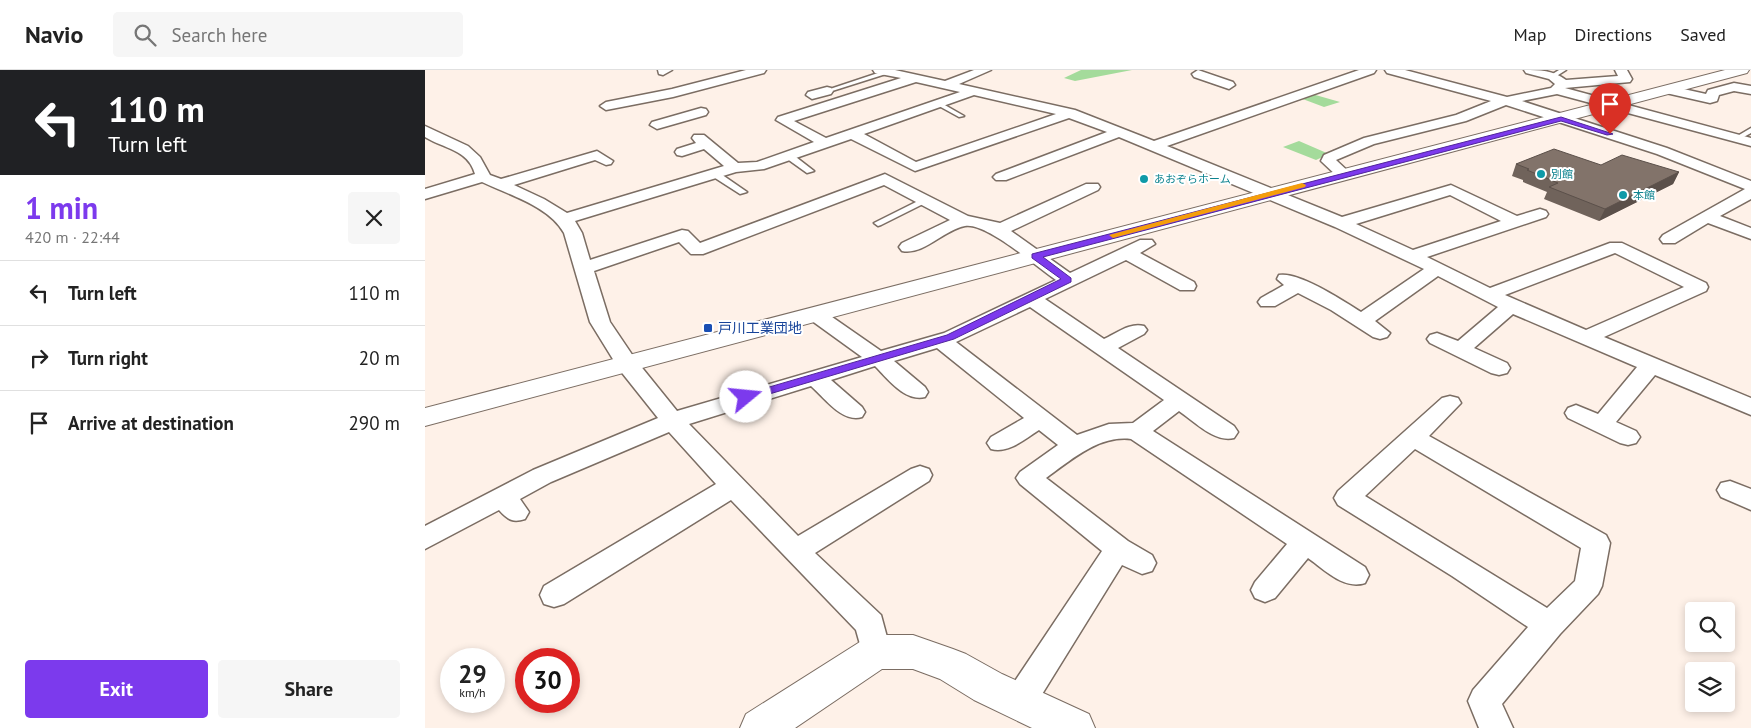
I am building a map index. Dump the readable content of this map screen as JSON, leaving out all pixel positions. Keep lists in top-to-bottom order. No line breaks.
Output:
{"places":{"other":["別館","あおぞらホーム","本館"],"transit":["戸川工業団地"]},"page":{"header":"Navio","search":"Search here","nav":["Map","Directions","Saved"],"turn":["110 m","Turn left"],"heading":["1 min","420 m · 22:44"],"list":[{"name":"Turn left","value":"110 m"},{"name":"Turn right","value":"20 m"},{"name":"Arrive at destination","value":"290 m"}],"speed":"29 km/h","limit":"30","buttons":["Exit","Share"]}}
